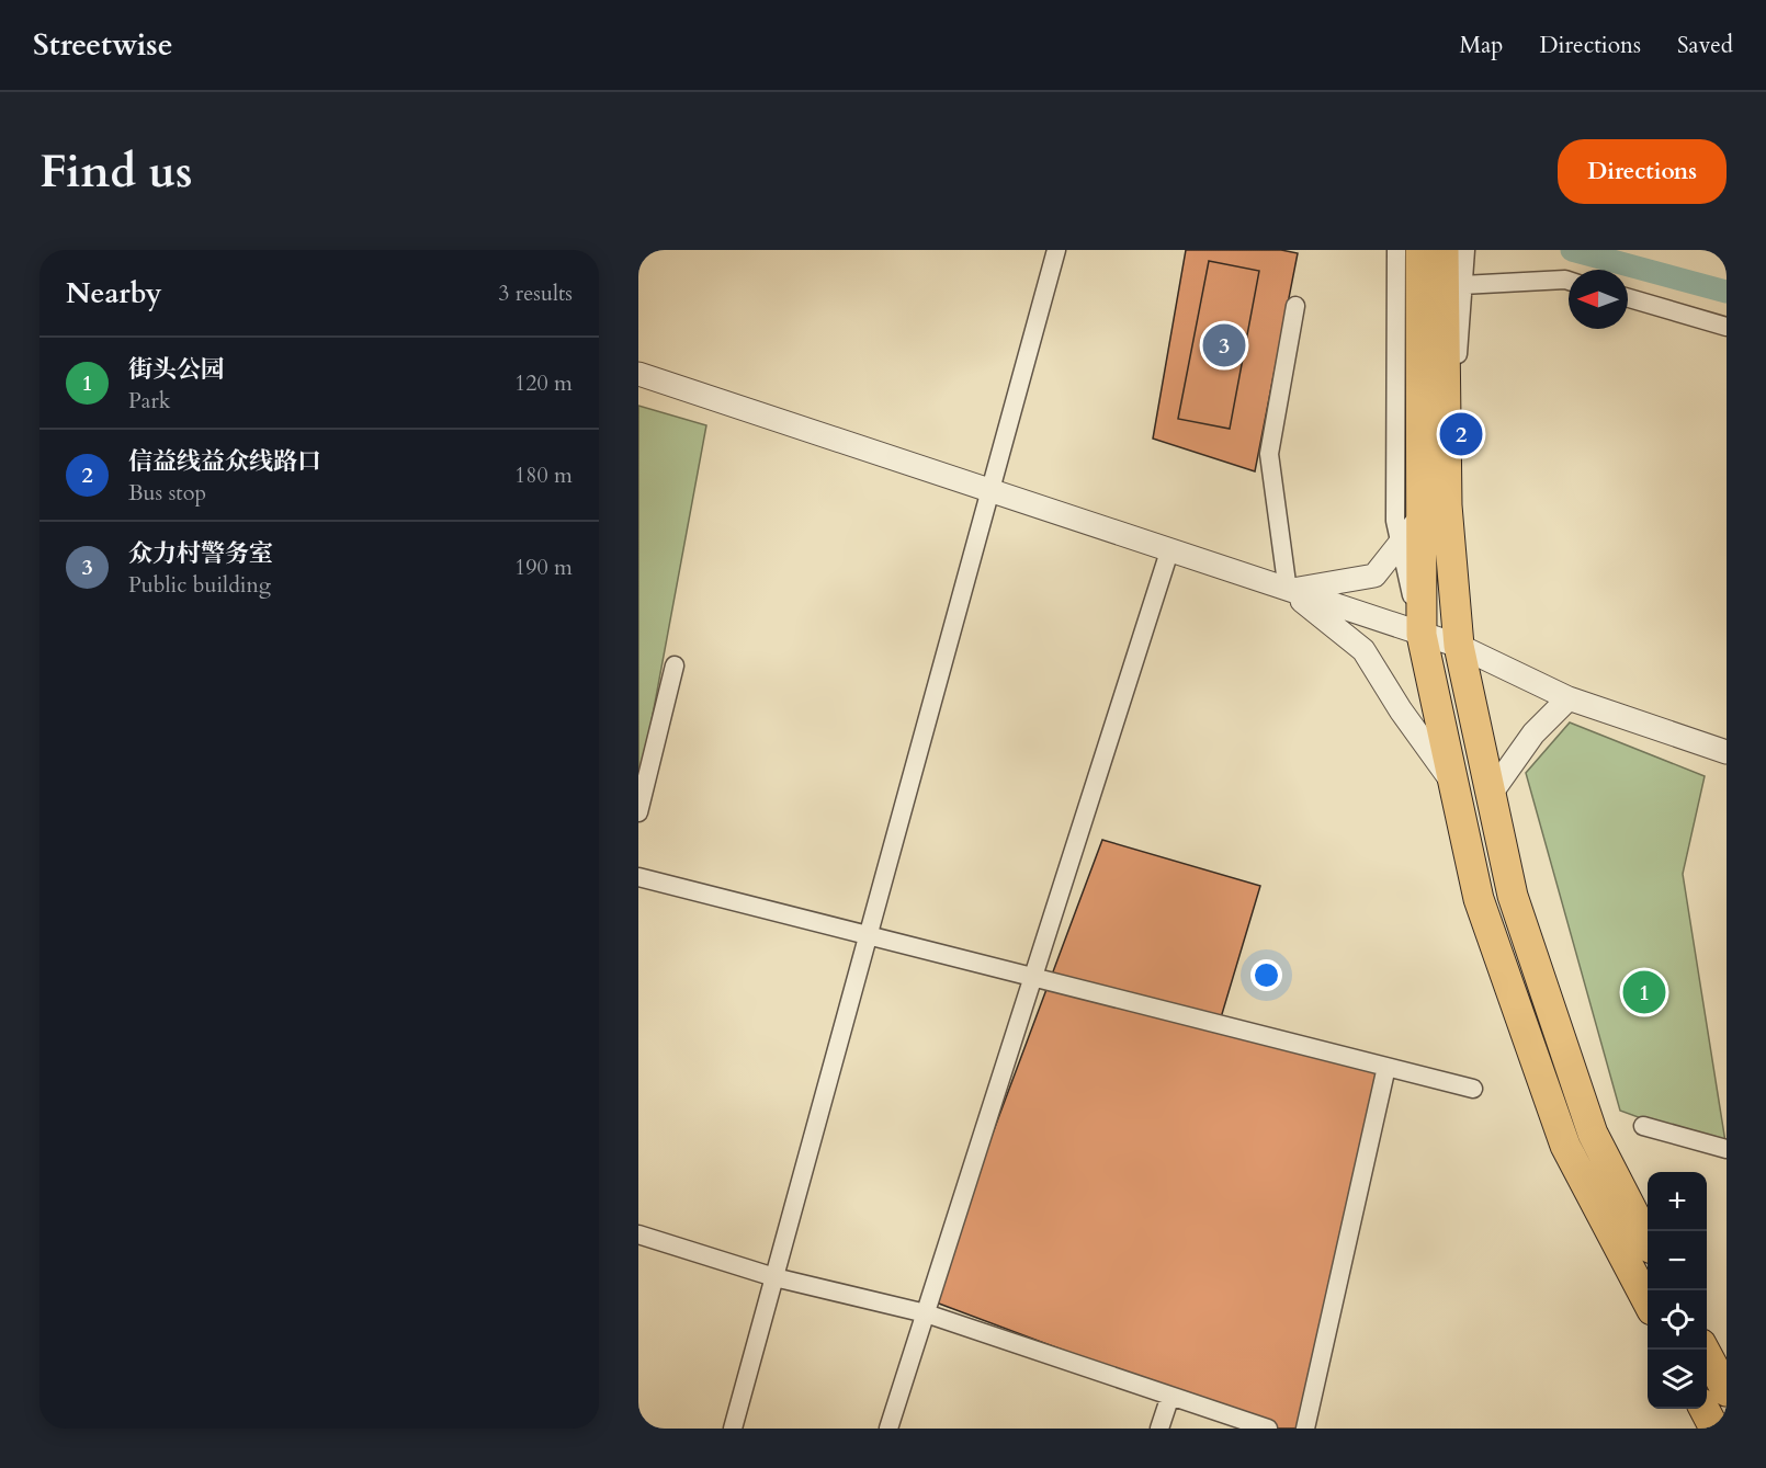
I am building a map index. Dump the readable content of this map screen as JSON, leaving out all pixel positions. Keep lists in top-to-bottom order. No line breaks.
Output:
{"north":"left","page":{"header":"Streetwise","nav":["Map","Directions","Saved"],"buttons":"Directions","title":"Find us","heading":["Nearby","3 results"],"pins":["3","2","1"],"list":[{"mark":"1","name":"街头公园","note":"Park","value":"120 m"},{"mark":"2","name":"信益线益众线路口","note":"Bus stop","value":"180 m"},{"mark":"3","name":"众力村警务室","note":"Public building","value":"190 m"}],"map_buttons":["+","−"]}}
